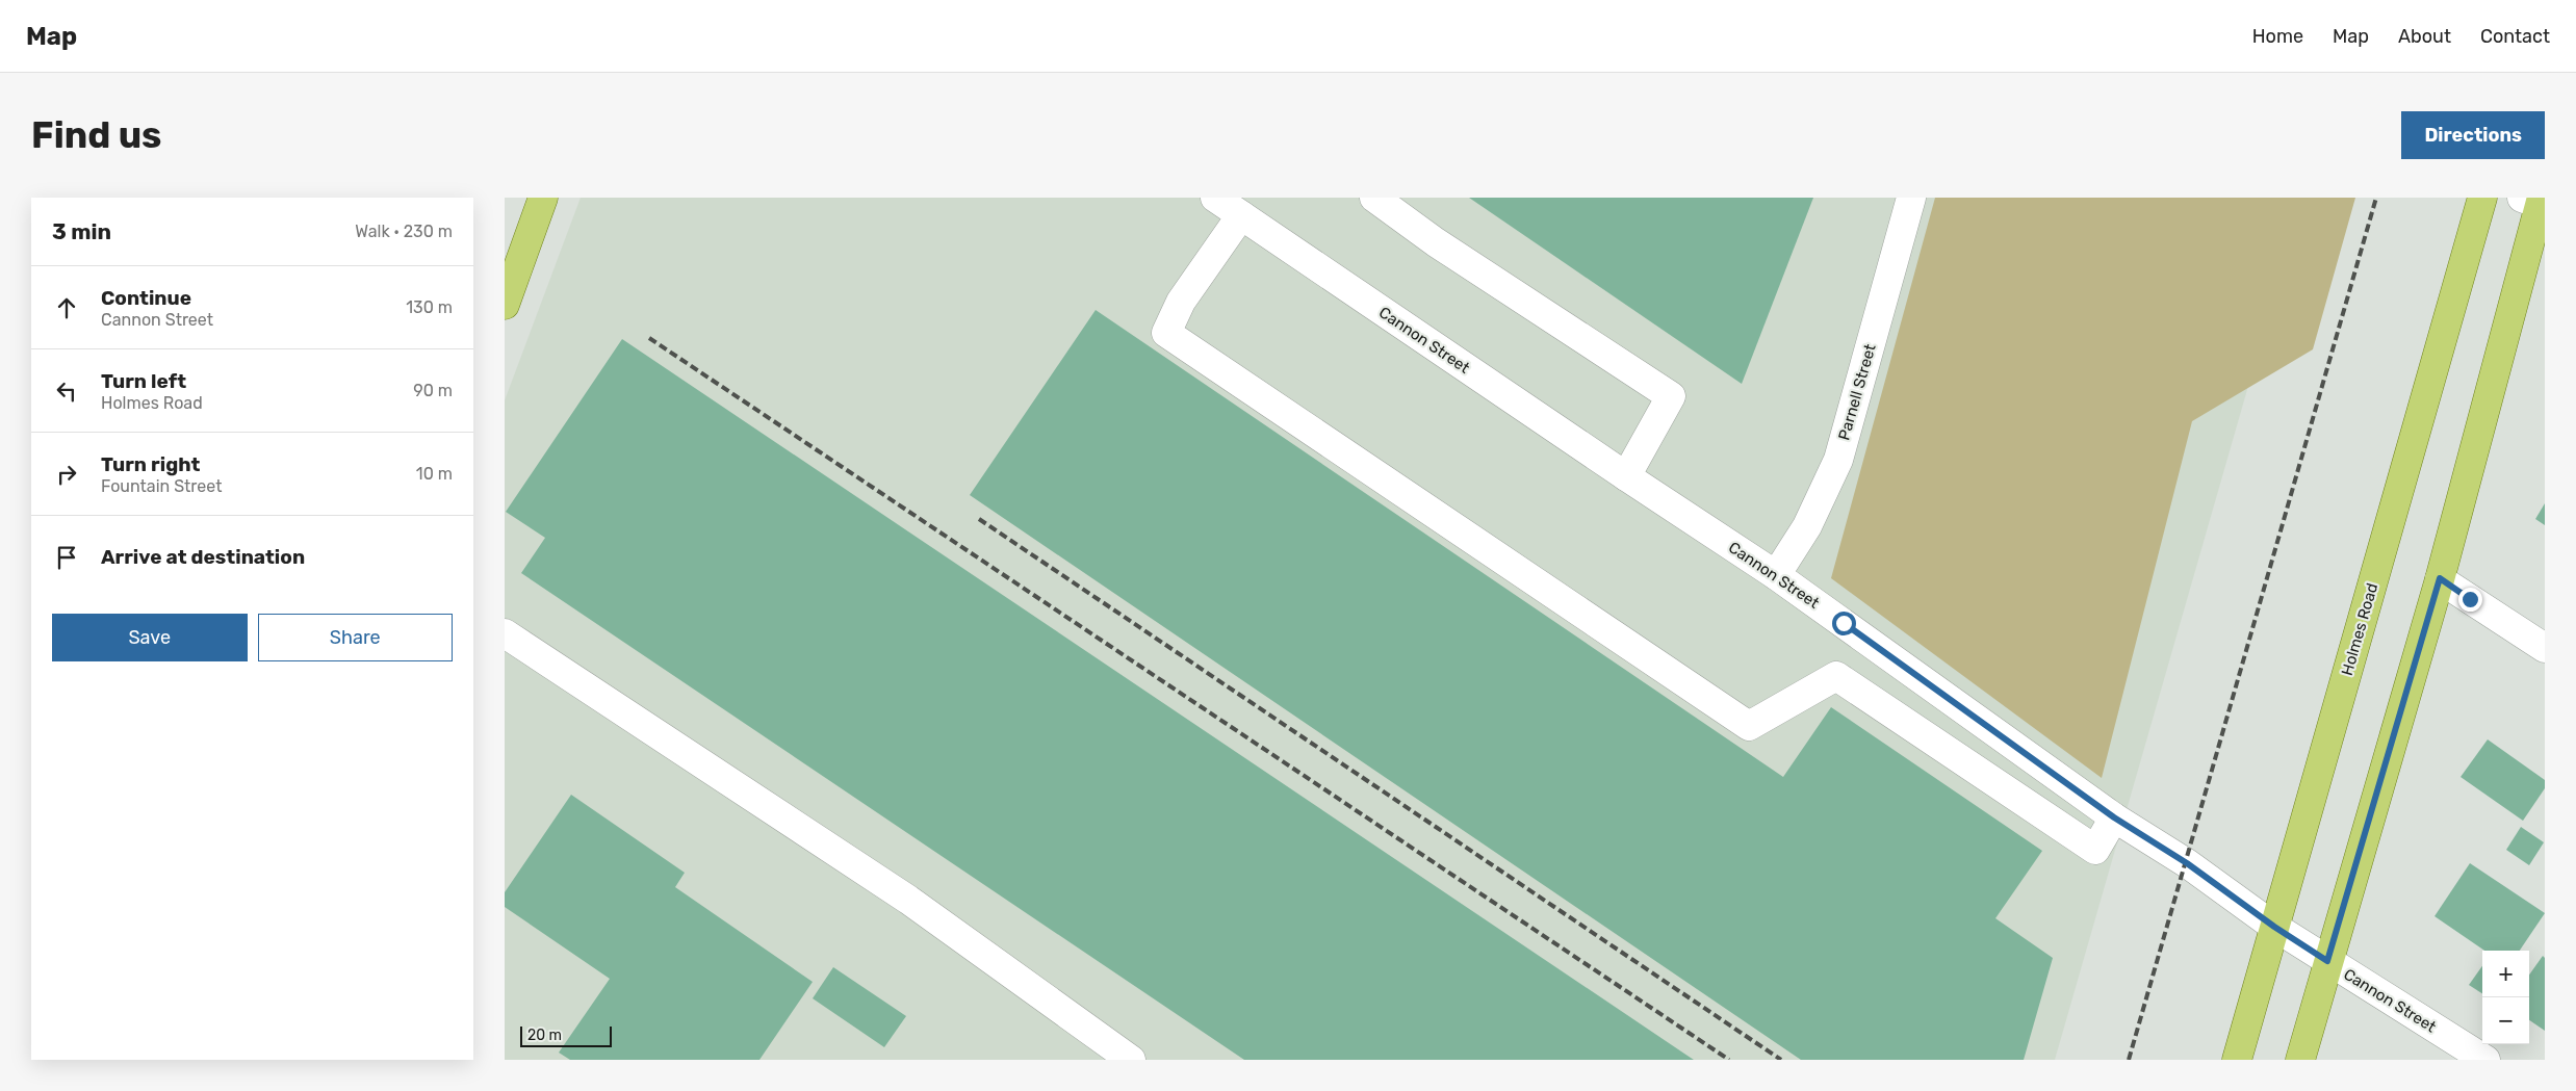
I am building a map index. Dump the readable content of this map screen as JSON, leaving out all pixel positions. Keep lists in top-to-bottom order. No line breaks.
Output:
{"streets":{"main road":["Holmes Road"],"street":["Cannon Street","Parnell Street"]},"crossings":[["Cannon Street","Parnell Street"],["Cannon Street","Holmes Road"]],"scale_bar":"20 m","page":{"header":"Map","nav":["Home","Map","About","Contact"],"buttons":["Directions",["Save","Share"]],"title":"Find us","heading":["3 min","Walk · 230 m"],"list":[["Continue","Cannon Street","130 m"],["Turn left","Holmes Road","90 m"],["Turn right","Fountain Street","10 m"],"Arrive at destination"],"map_buttons":["+","−"],"scale":"20 m"}}
